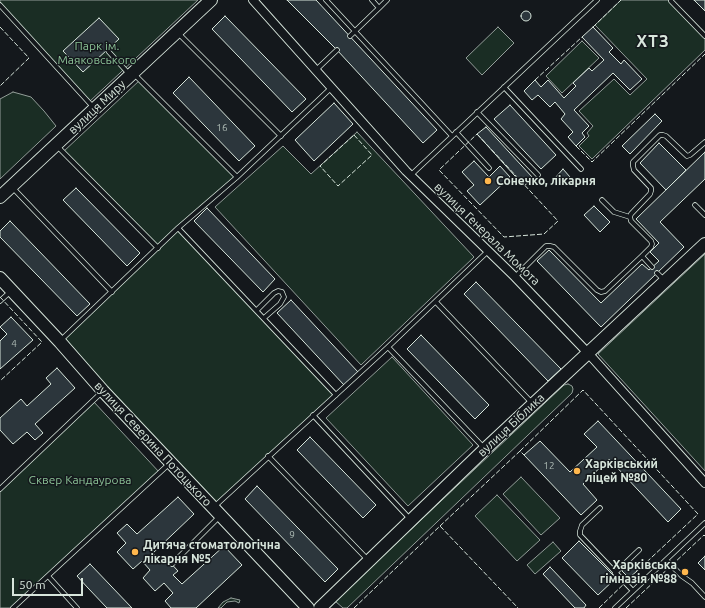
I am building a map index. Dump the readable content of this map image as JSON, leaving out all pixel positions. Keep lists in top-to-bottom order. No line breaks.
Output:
{"streets":{"street":["вулиця Миру","вулиця Генерала Момота","вулиця Біблика","вулиця Северина Потоцького"]},"crossings":[["вулиця Генерала Момота","вулиця Біблика"]],"districts":["ХТЗ"],"parks":["Парк ім. Маяковського","Сквер Кандаурова"],"places":["Сонечко, лікарня","Харківський ліцей №80","Дитяча стоматологiчна лiкарня №5","Харківська гімназія №88"],"house_numbers":["16","4","12","9"],"scale_bar":"50 m"}
